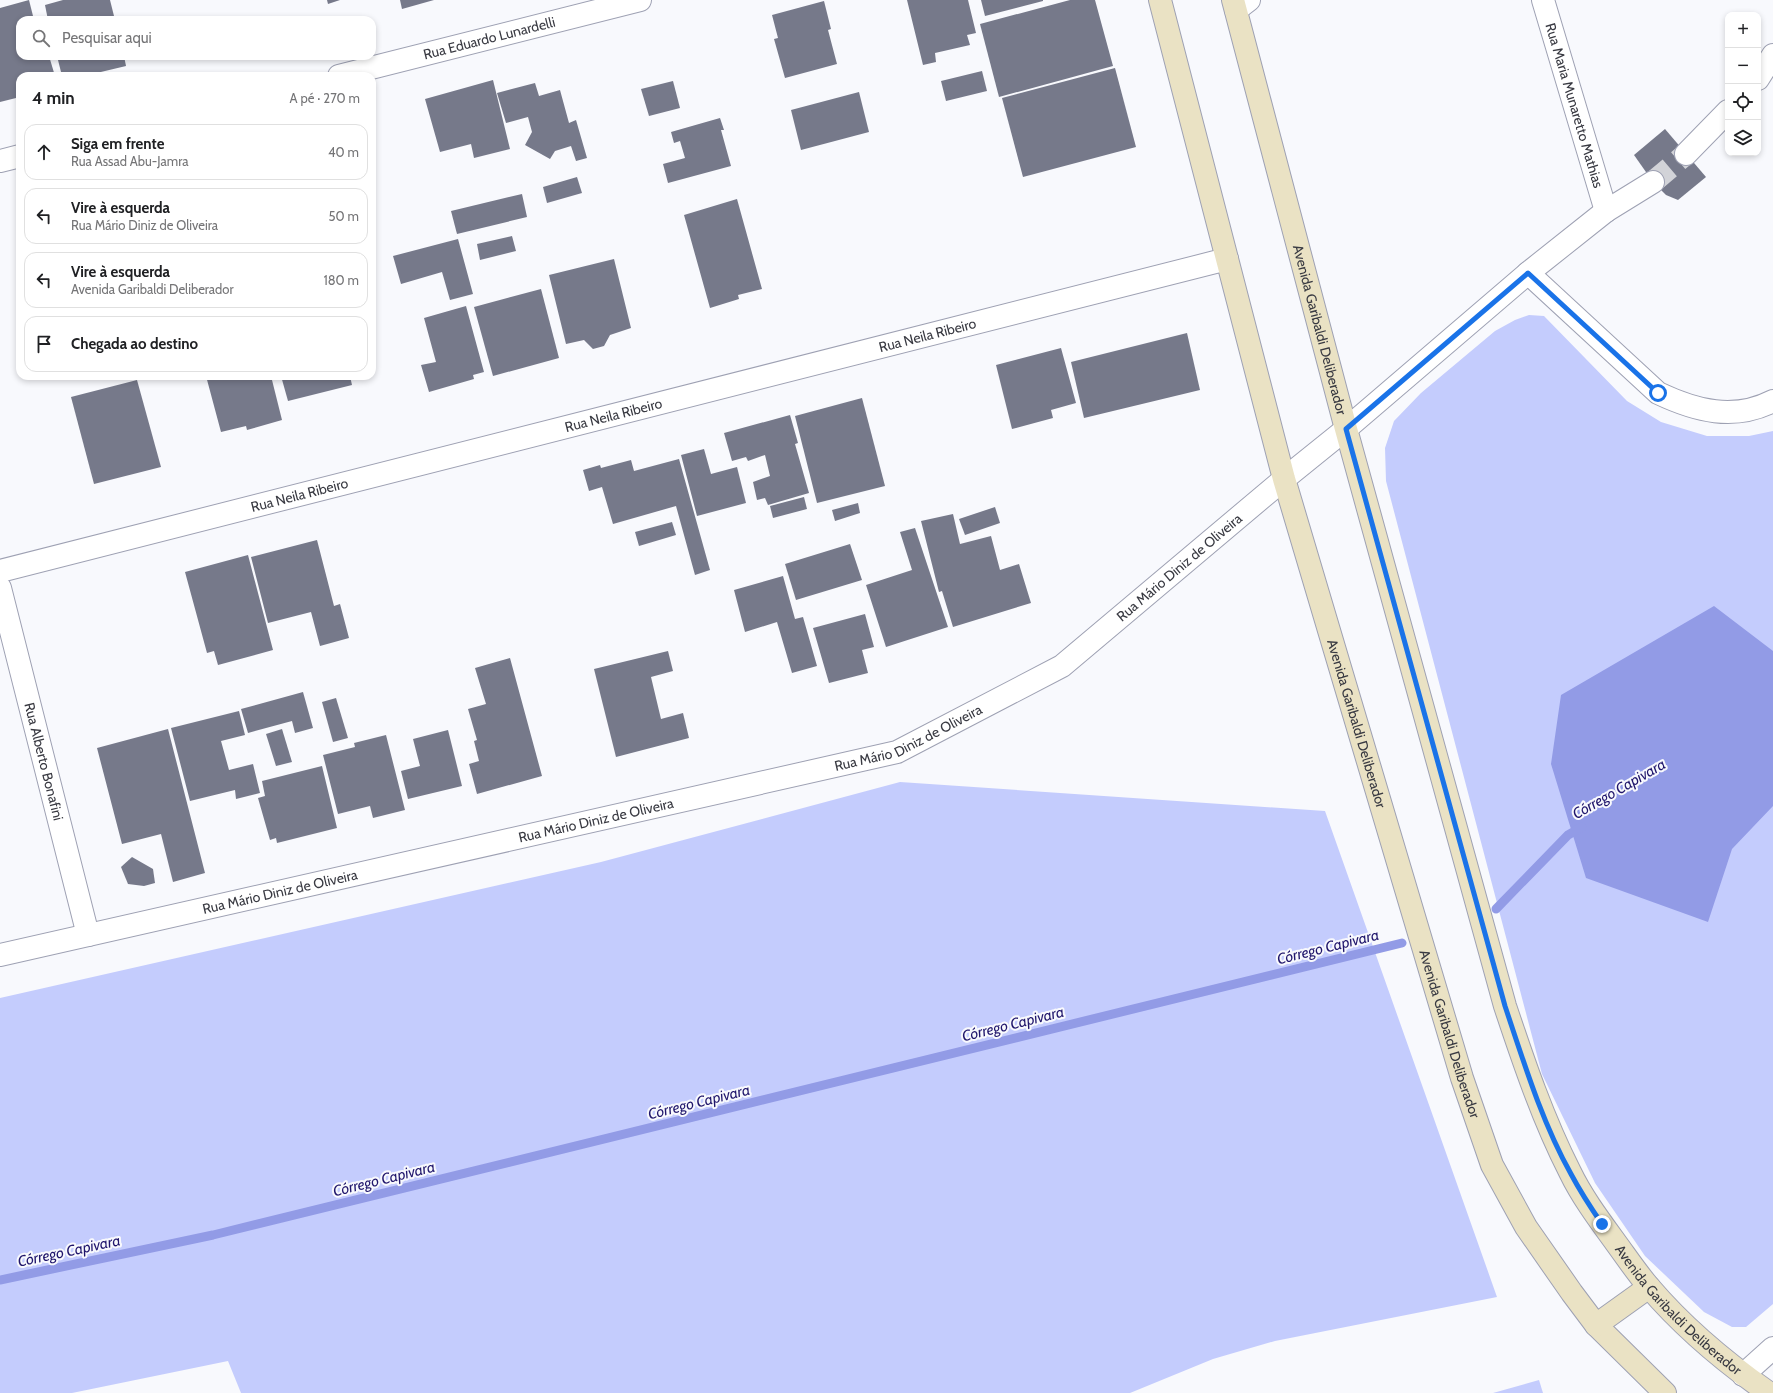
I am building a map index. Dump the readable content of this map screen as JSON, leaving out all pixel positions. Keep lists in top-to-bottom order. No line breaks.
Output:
{"streets":{"street":["Rua Eduardo Lunardelli","Rua Maria Munaretto Mathias","Avenida Garibaldi Deliberador","Rua Neila Ribeiro","Rua Mário Diniz de Oliveira","Rua Alberto Bonafini"]},"crossings":[["Rua Maria Munaretto Mathias","Rua Mário Diniz de Oliveira"],["Avenida Garibaldi Deliberador","Rua Neila Ribeiro"],["Avenida Garibaldi Deliberador","Rua Mário Diniz de Oliveira"],["Rua Mário Diniz de Oliveira","Rua Alberto Bonafini"]],"water":["Córrego Capivara"],"page":{"map_buttons":["+","−"],"search":"Pesquisar aqui","heading":["4 min","A pé · 270 m"],"list":[["Siga em frente","Rua Assad Abu-Jamra","40 m"],["Vire à esquerda","Rua Mário Diniz de Oliveira","50 m"],["Vire à esquerda","Avenida Garibaldi Deliberador","180 m"],"Chegada ao destino"]}}
